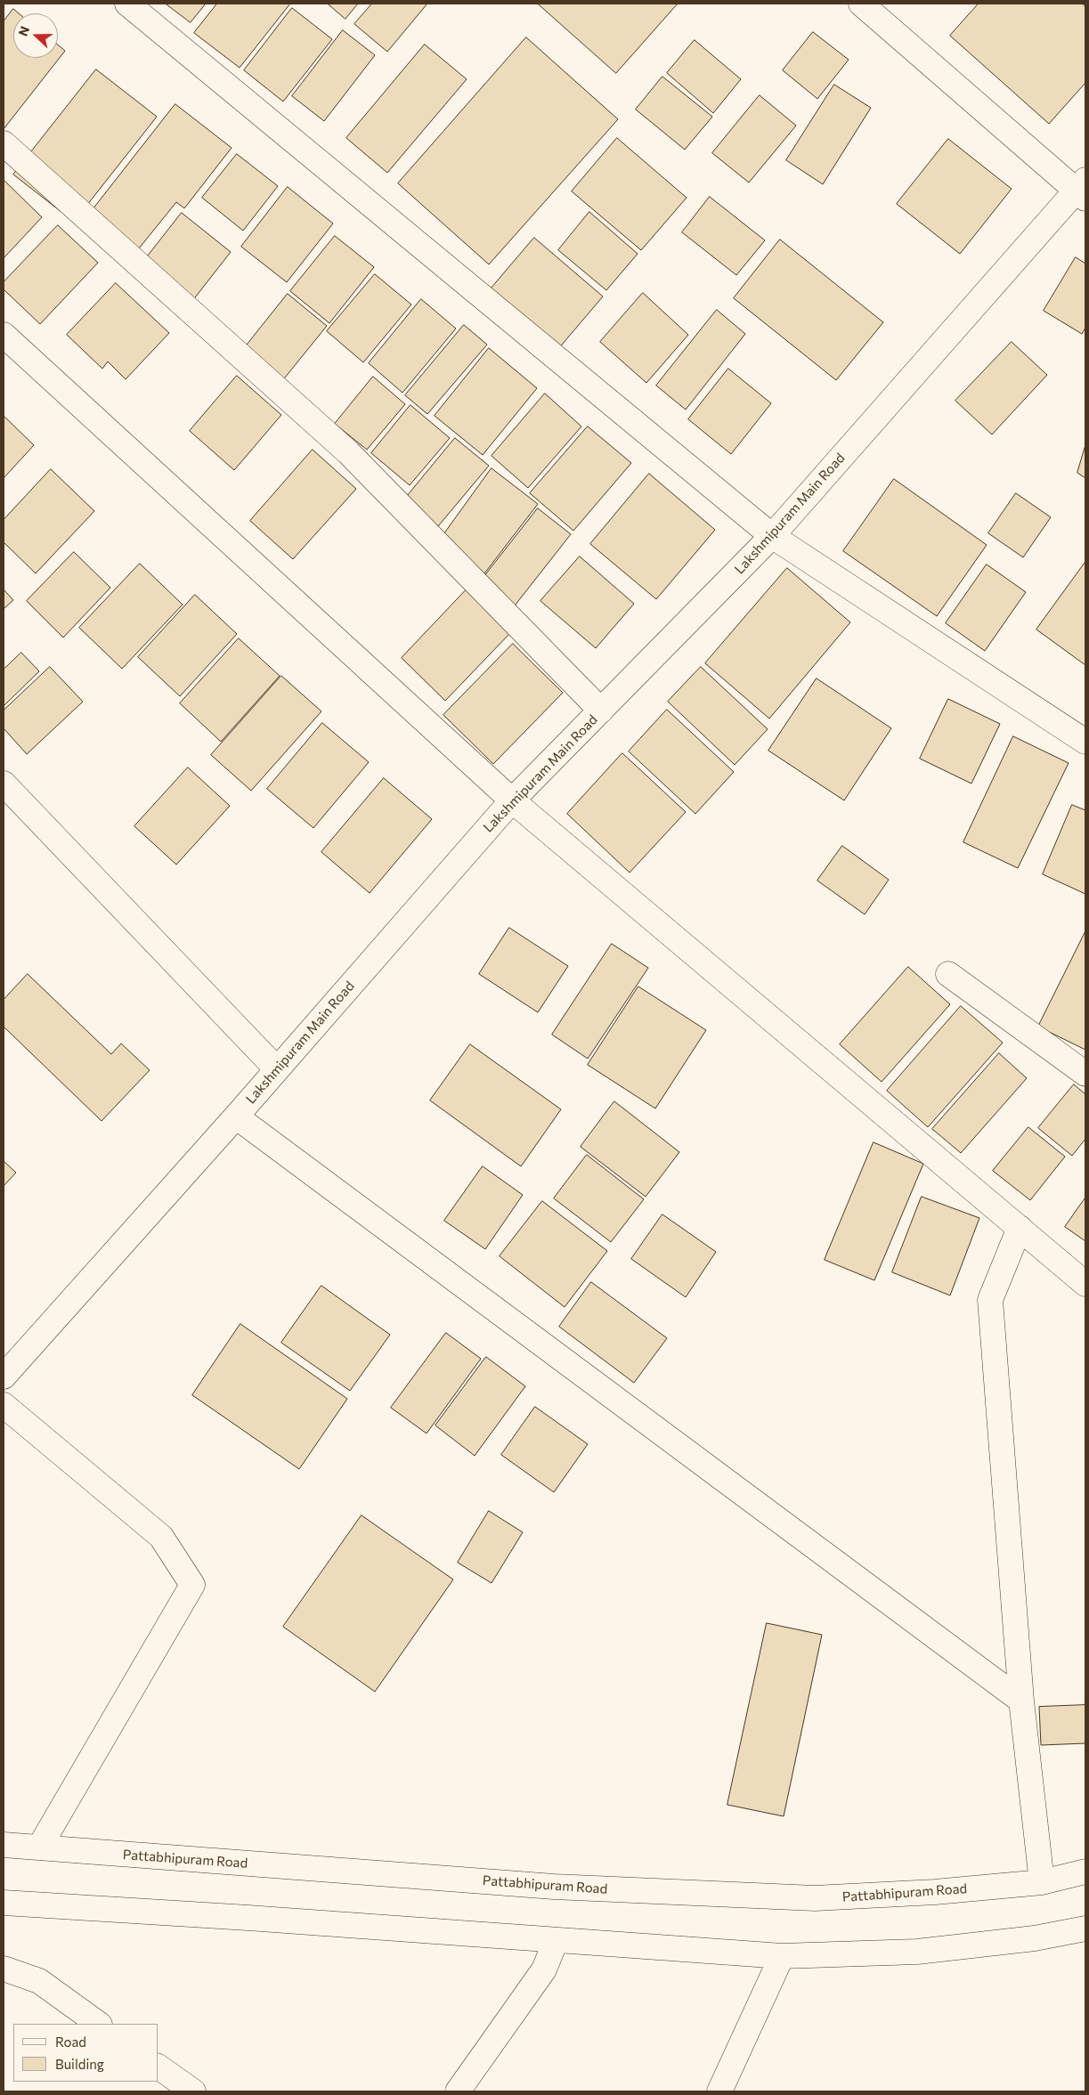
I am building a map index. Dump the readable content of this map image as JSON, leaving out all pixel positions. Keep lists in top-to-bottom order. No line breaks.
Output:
{"streets":{"street":["Lakshmipuram Main Road","Pattabhipuram Road"]},"legend":["Road","Building"],"north":"left"}
